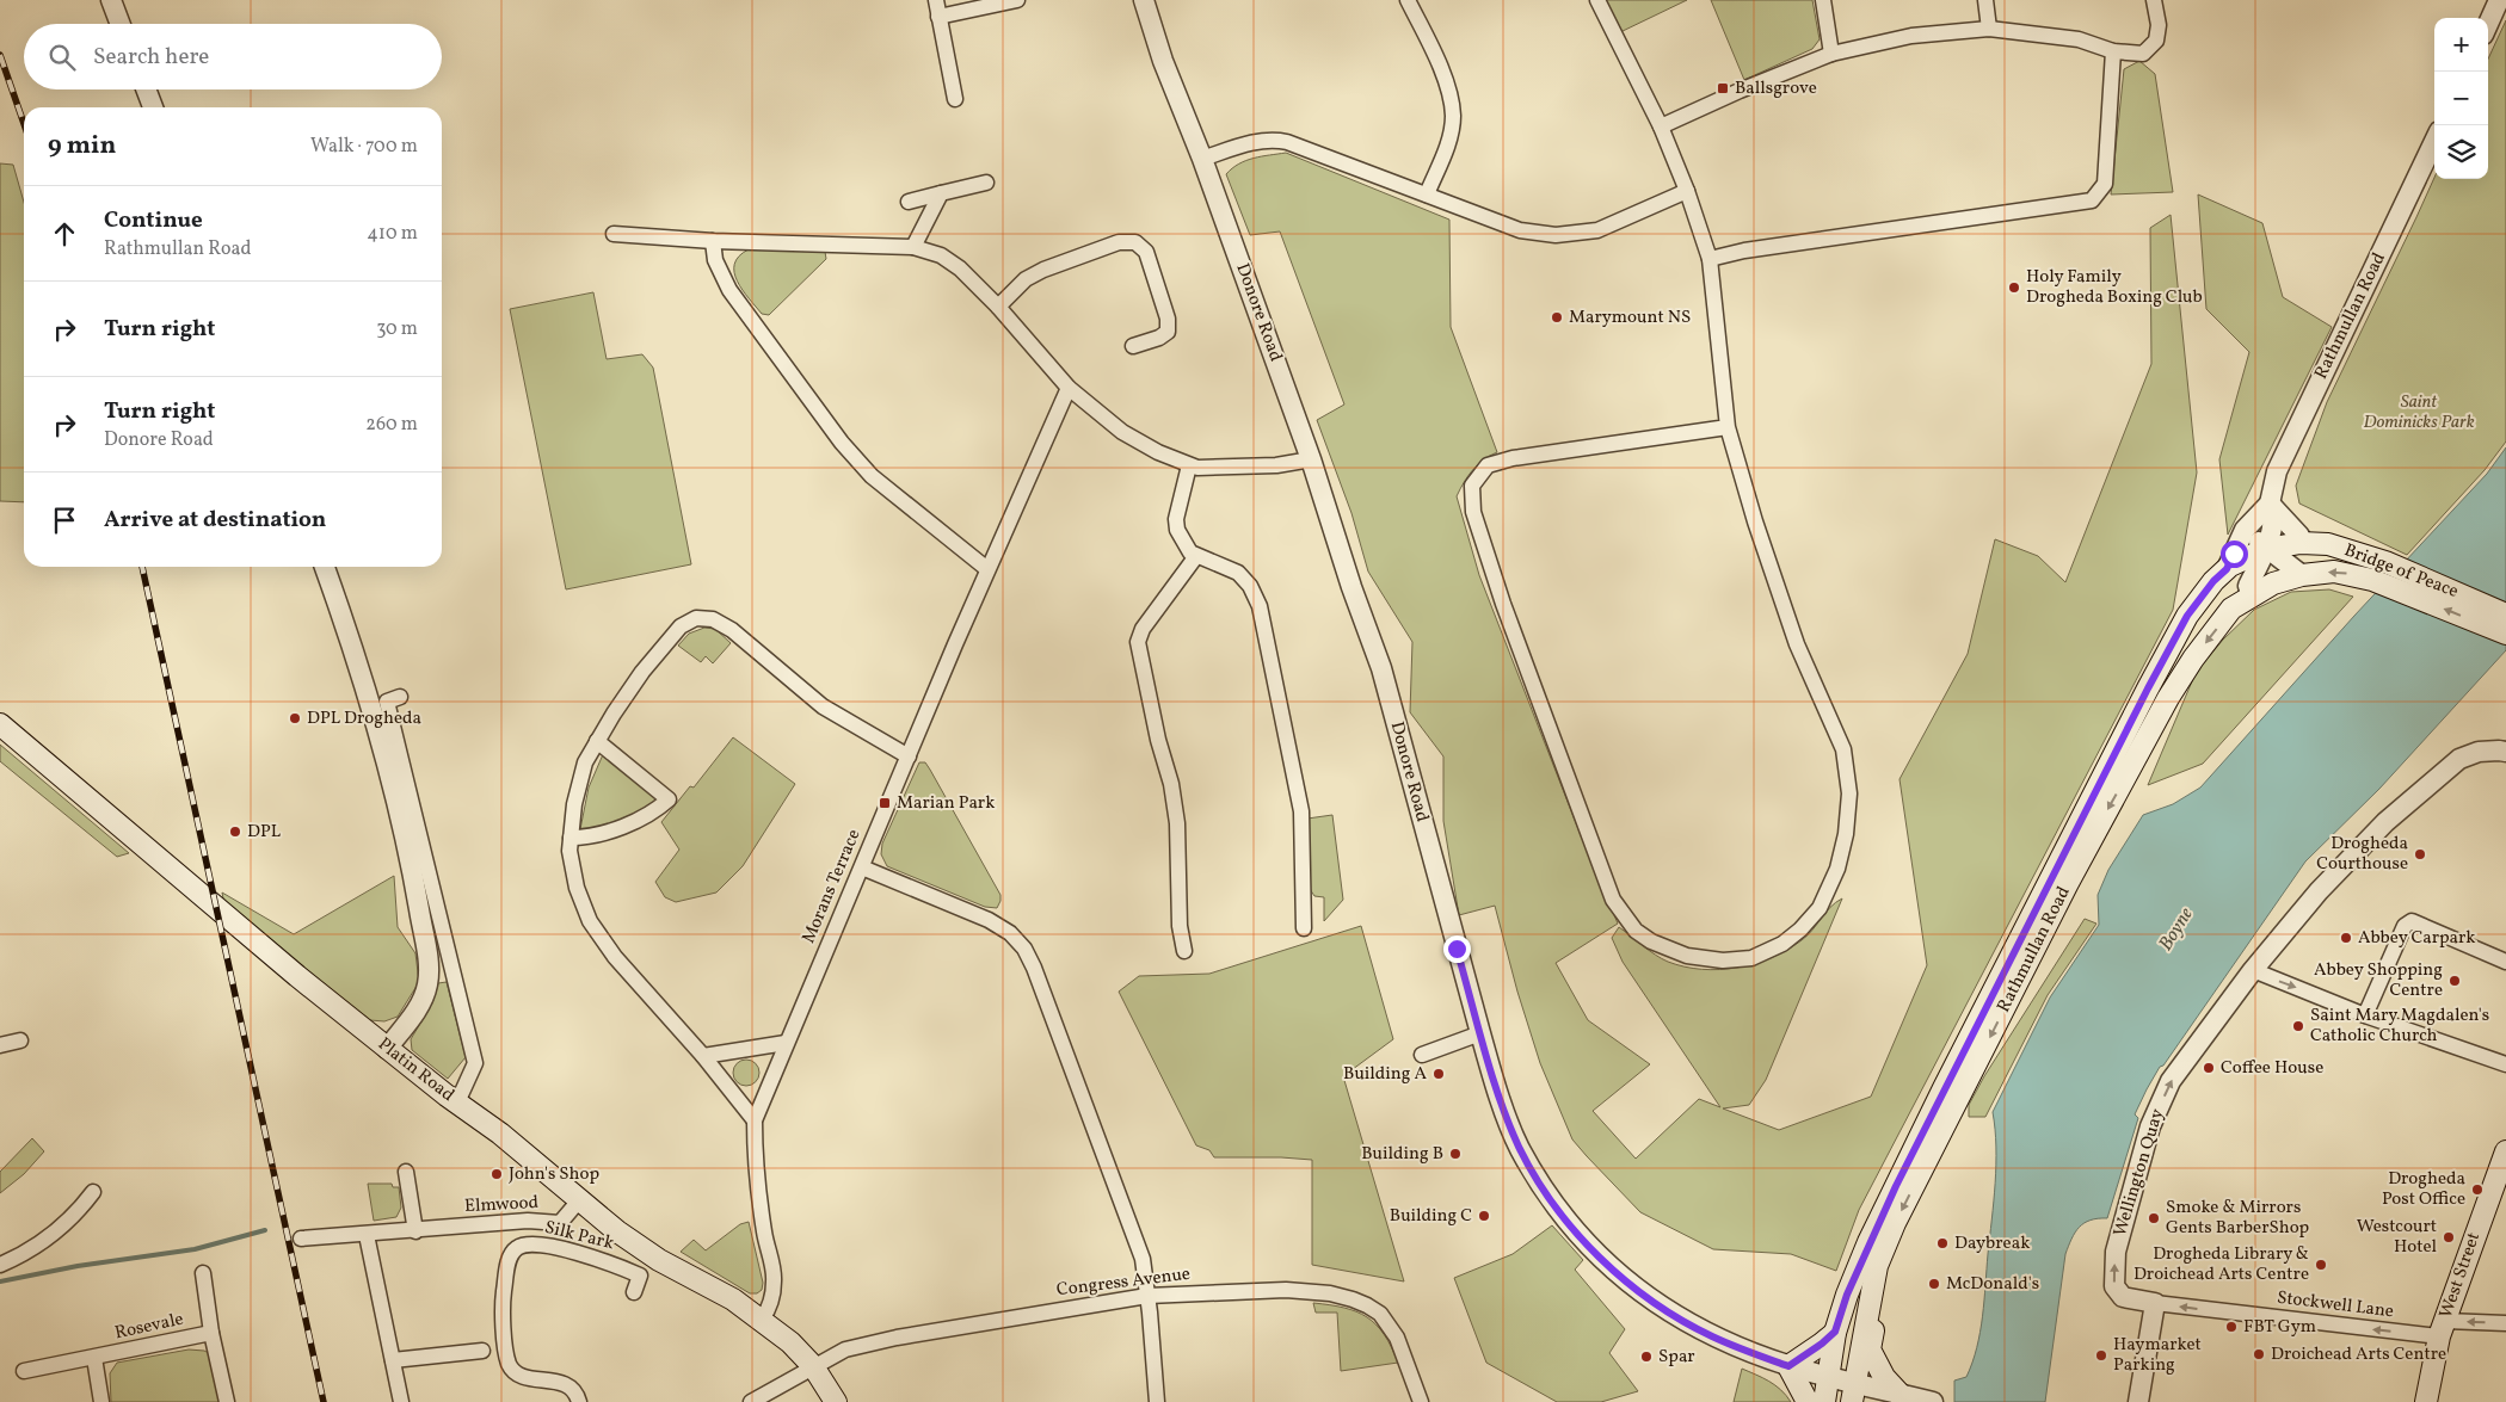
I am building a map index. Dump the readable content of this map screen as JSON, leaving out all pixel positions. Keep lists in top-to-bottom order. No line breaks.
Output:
{"streets":{"main road":["Rathmullan Road","Bridge of Peace","Platin Road","West Street"],"street":["Donore Road","Morans Terrace","Wellington Quay","Elmwood","Silk Park","Congress Avenue","Stockwell Lane","Rosevale"]},"crossings":[["Donore Road","Rathmullan Road"],["Rathmullan Road","Bridge of Peace"],["Morans Terrace","Platin Road"],["Platin Road","Elmwood"],["Platin Road","Congress Avenue"],["Wellington Quay","Stockwell Lane"],["West Street","Stockwell Lane"]],"one_way":["Wellington Quay","Stockwell Lane"],"water":["Boyne"],"parks":["Saint Dominicks Park"],"places":{"transit":["Ballsgrove","Marian Park"],"other":["Holy Family Drogheda Boxing Club","Marymount NS","DPL Drogheda","DPL","Drogheda Courthouse","Abbey Carpark","Abbey Shopping Centre","Saint Mary Magdalen's Catholic Church","Coffee House","Building A","Building B","John's Shop","Drogheda Post Office","Building C","Smoke & Mirrors Gents BarberShop","Westcourt Hotel","Daybreak","Drogheda Library & Droichead Arts Centre","McDonald's","FBT Gym","Droichead Arts Centre","Haymarket Parking","Spar"]},"page":{"map_buttons":["+","−"],"search":"Search here","heading":["9 min","Walk · 700 m"],"list":[["Continue","Rathmullan Road","410 m"],["Turn right","30 m"],["Turn right","Donore Road","260 m"],"Arrive at destination"]}}
